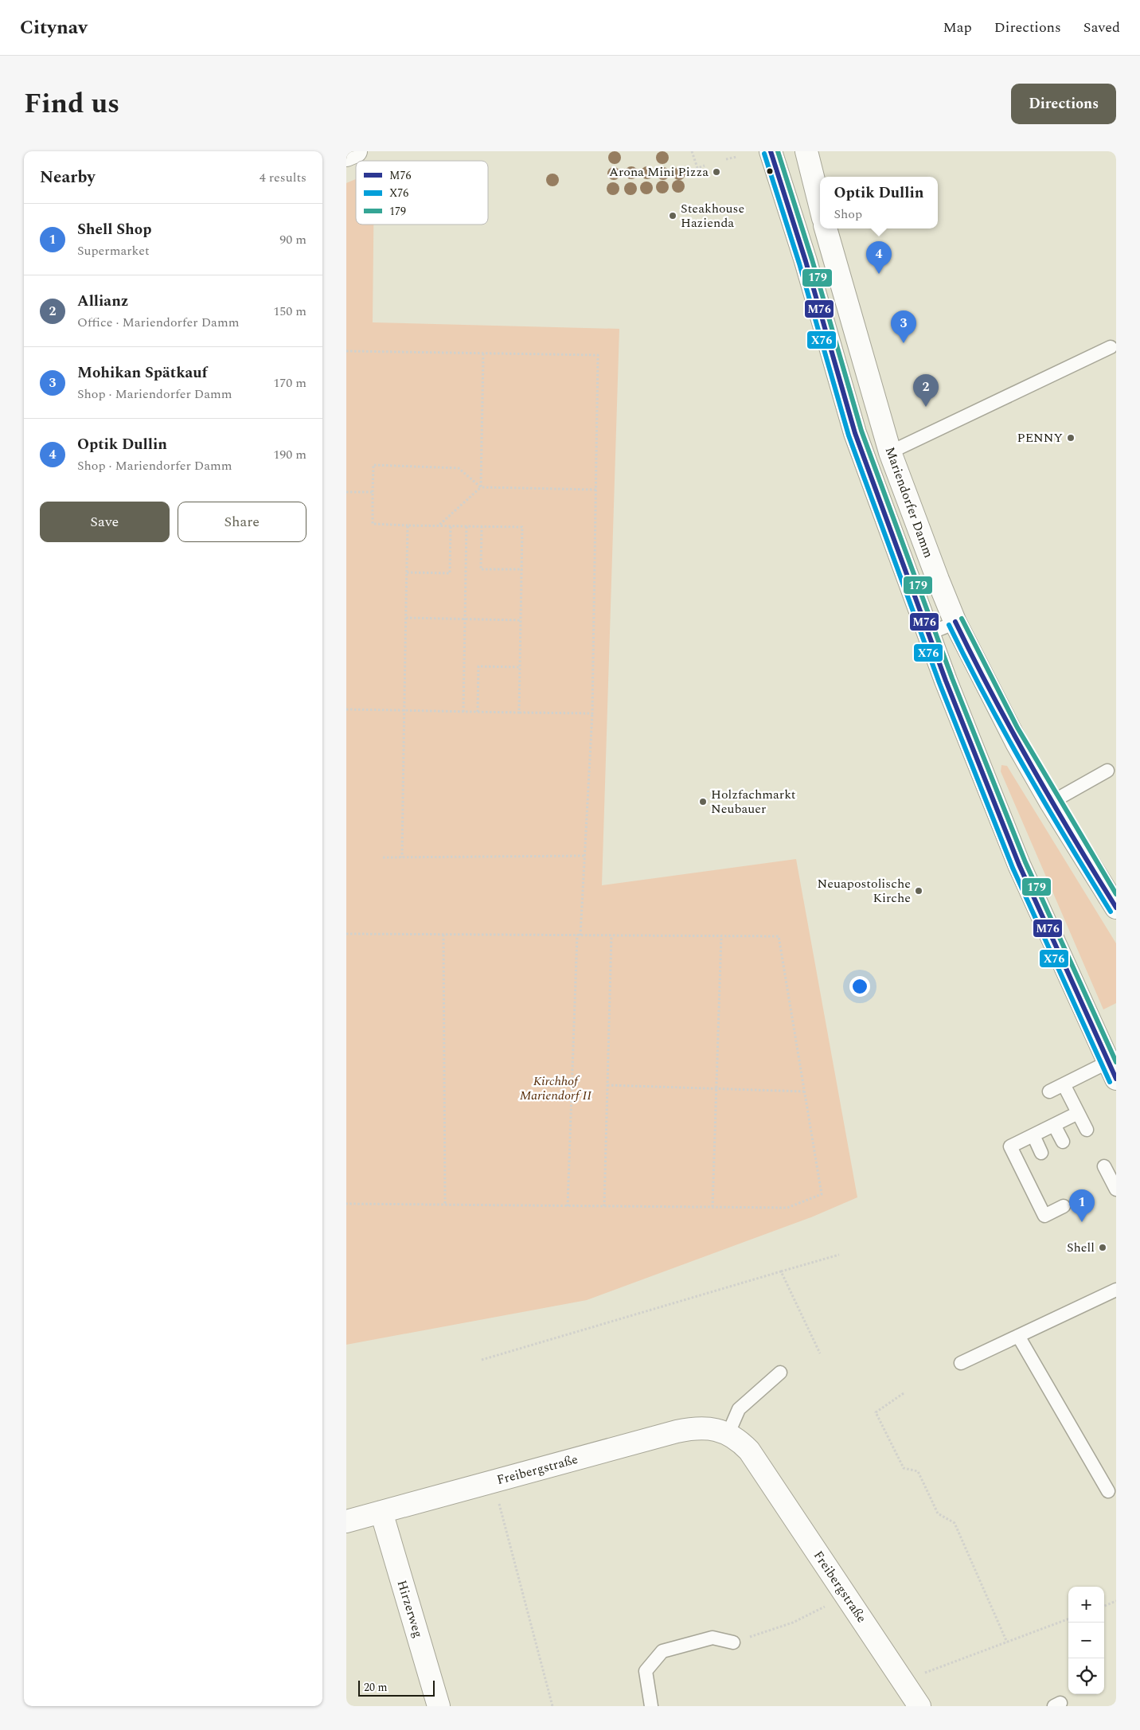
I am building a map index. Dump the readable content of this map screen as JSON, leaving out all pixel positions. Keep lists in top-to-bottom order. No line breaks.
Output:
{"streets":{"main road":["Mariendorfer Damm","Freibergstraße","Hirzerweg"]},"crossings":[["Freibergstraße","Hirzerweg"]],"parks":["Kirchhof Mariendorf II"],"places":["Arona Mini Pizza","Steakhouse Hazienda","PENNY","Holzfachmarkt Neubauer","Neuapostolische Kirche","Shell"],"lines":["transit line M76","transit line 179","transit line X76"],"legend":["M76","X76","179"],"scale_bar":"20 m","page":{"header":"Citynav","nav":["Map","Directions","Saved"],"title":"Find us","buttons":["Directions",["Save","Share"]],"heading":["Nearby","4 results"],"popup":["Optik Dullin","Shop"],"list":[{"mark":"1","name":"Shell Shop","note":"Supermarket","value":"90 m"},{"mark":"2","name":"Allianz","note":"Office · Mariendorfer Damm","value":"150 m"},{"mark":"3","name":"Mohikan Spätkauf","note":"Shop · Mariendorfer Damm","value":"170 m"},{"mark":"4","name":"Optik Dullin","note":"Shop · Mariendorfer Damm","value":"190 m"}],"pins":["4","3","2","1"],"map_buttons":["+","−"],"scale":"20 m"}}
